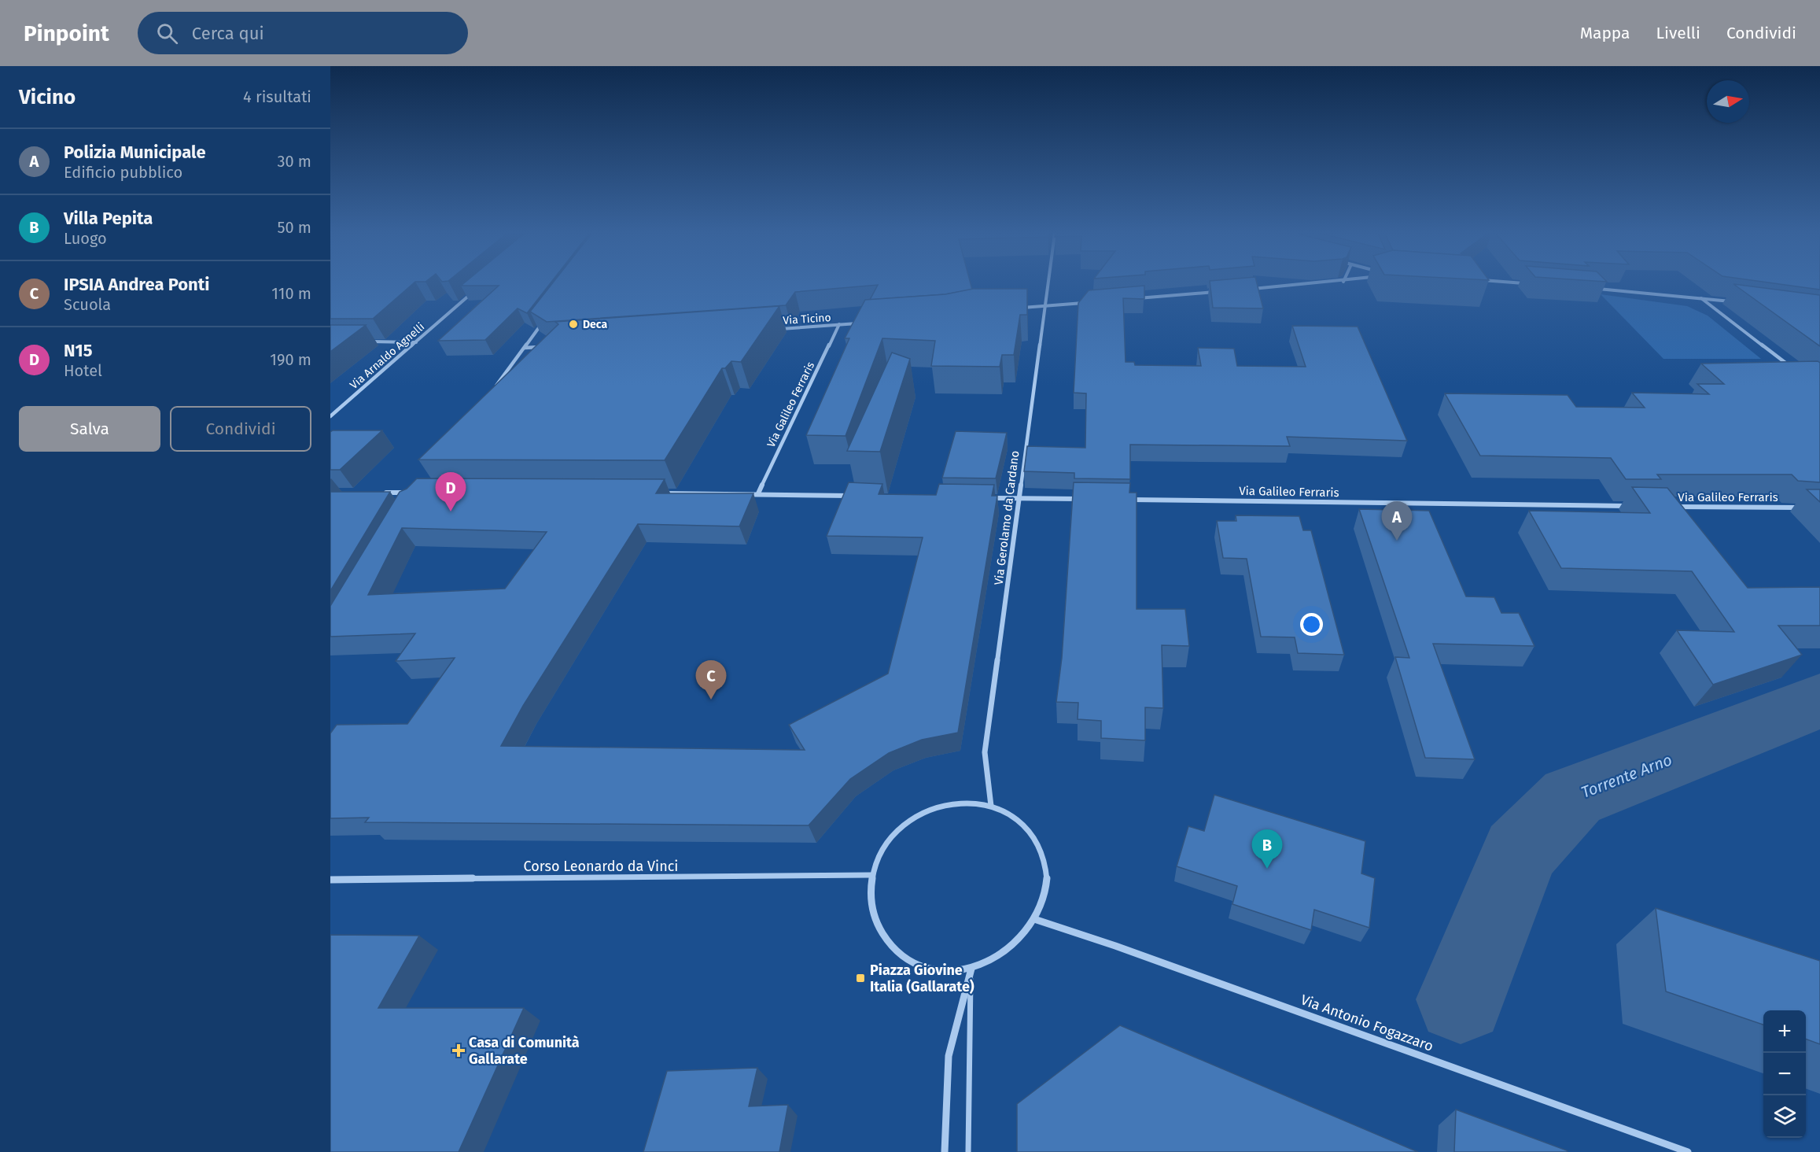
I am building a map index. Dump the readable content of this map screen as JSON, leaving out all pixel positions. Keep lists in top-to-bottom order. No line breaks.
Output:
{"streets":{"street":["Via Ticino","Via Arnaldo Agnelli","Via Galileo Ferraris","Via Gerolamo da Cardano","Corso Leonardo da Vinci","Via Antonio Fogazzaro"]},"crossings":[["Via Ticino","Via Galileo Ferraris"]],"water":["Torrente Arno"],"places":{"other":["Deca"],"transit":["Piazza Giovine Italia (Gallarate)"],"health":["Casa di Comunità Gallarate"]},"north":"right","page":{"header":"Pinpoint","search":"Cerca qui","nav":["Mappa","Livelli","Condividi"],"heading":["Vicino","4 risultati"],"list":[{"mark":"A","name":"Polizia Municipale","note":"Edificio pubblico","value":"30 m"},{"mark":"B","name":"Villa Pepita","note":"Luogo","value":"50 m"},{"mark":"C","name":"IPSIA Andrea Ponti","note":"Scuola","value":"110 m"},{"mark":"D","name":"N15","note":"Hotel","value":"190 m"}],"buttons":["Salva","Condividi"],"pins":["D","A","C","B"],"map_buttons":["+","−"]}}
